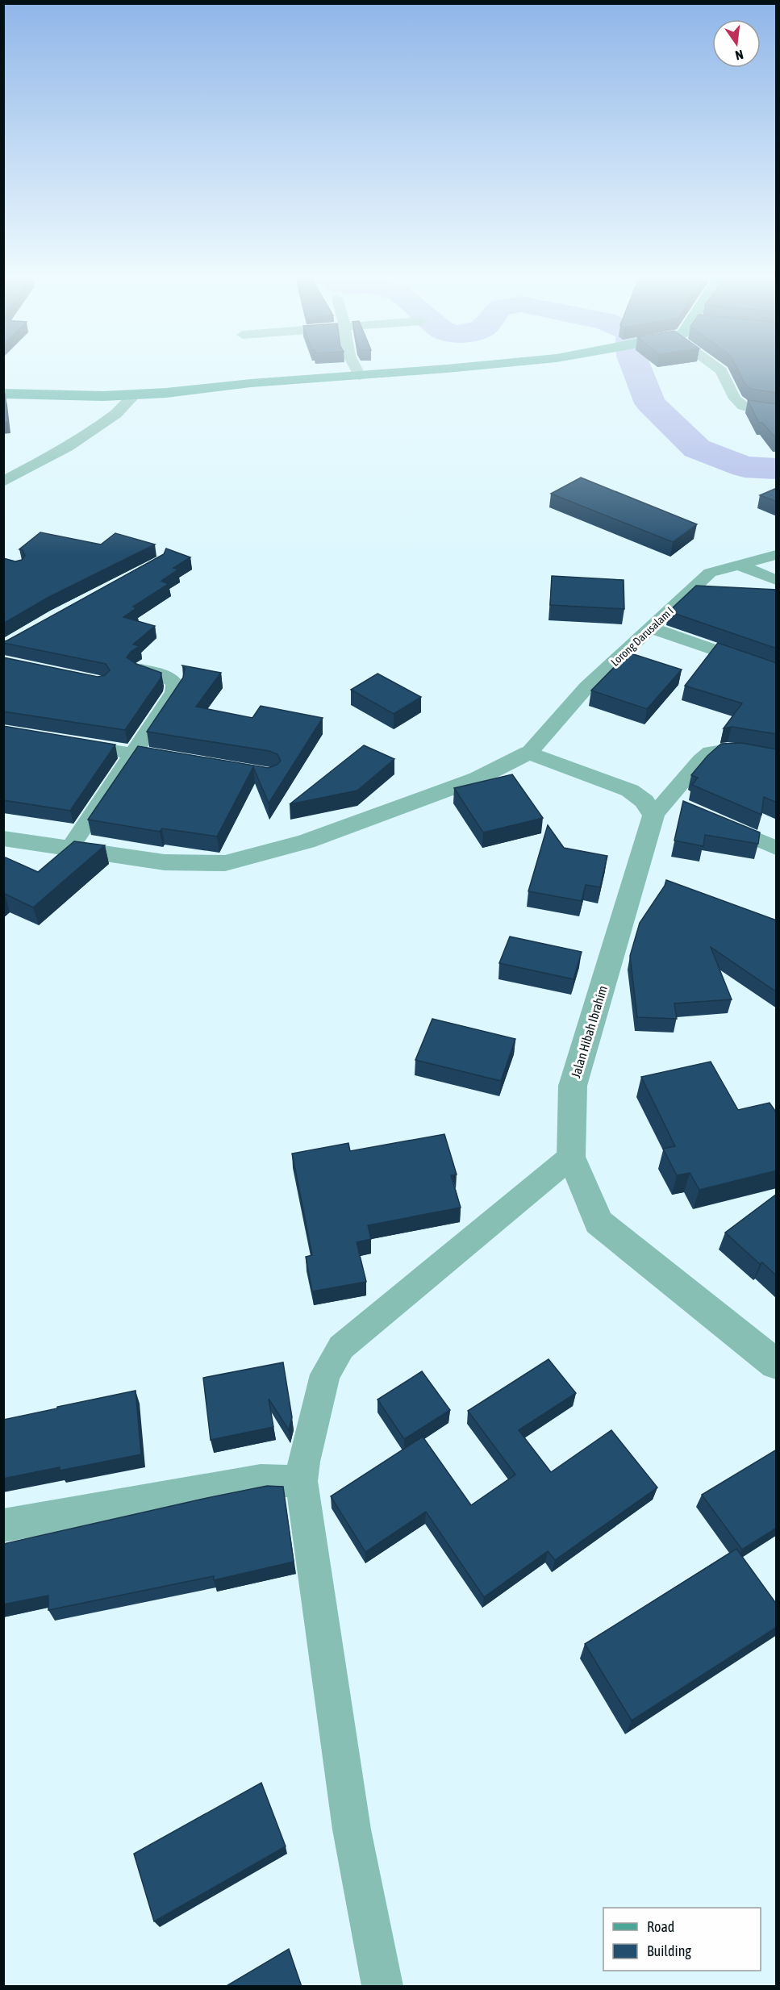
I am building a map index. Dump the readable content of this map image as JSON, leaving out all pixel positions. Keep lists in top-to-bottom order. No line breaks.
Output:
{"streets":{"street":["Lorong Darusalam I","Jalan Hibah Ibrahim"]},"legend":["Road","Building"],"north":"bottom"}
